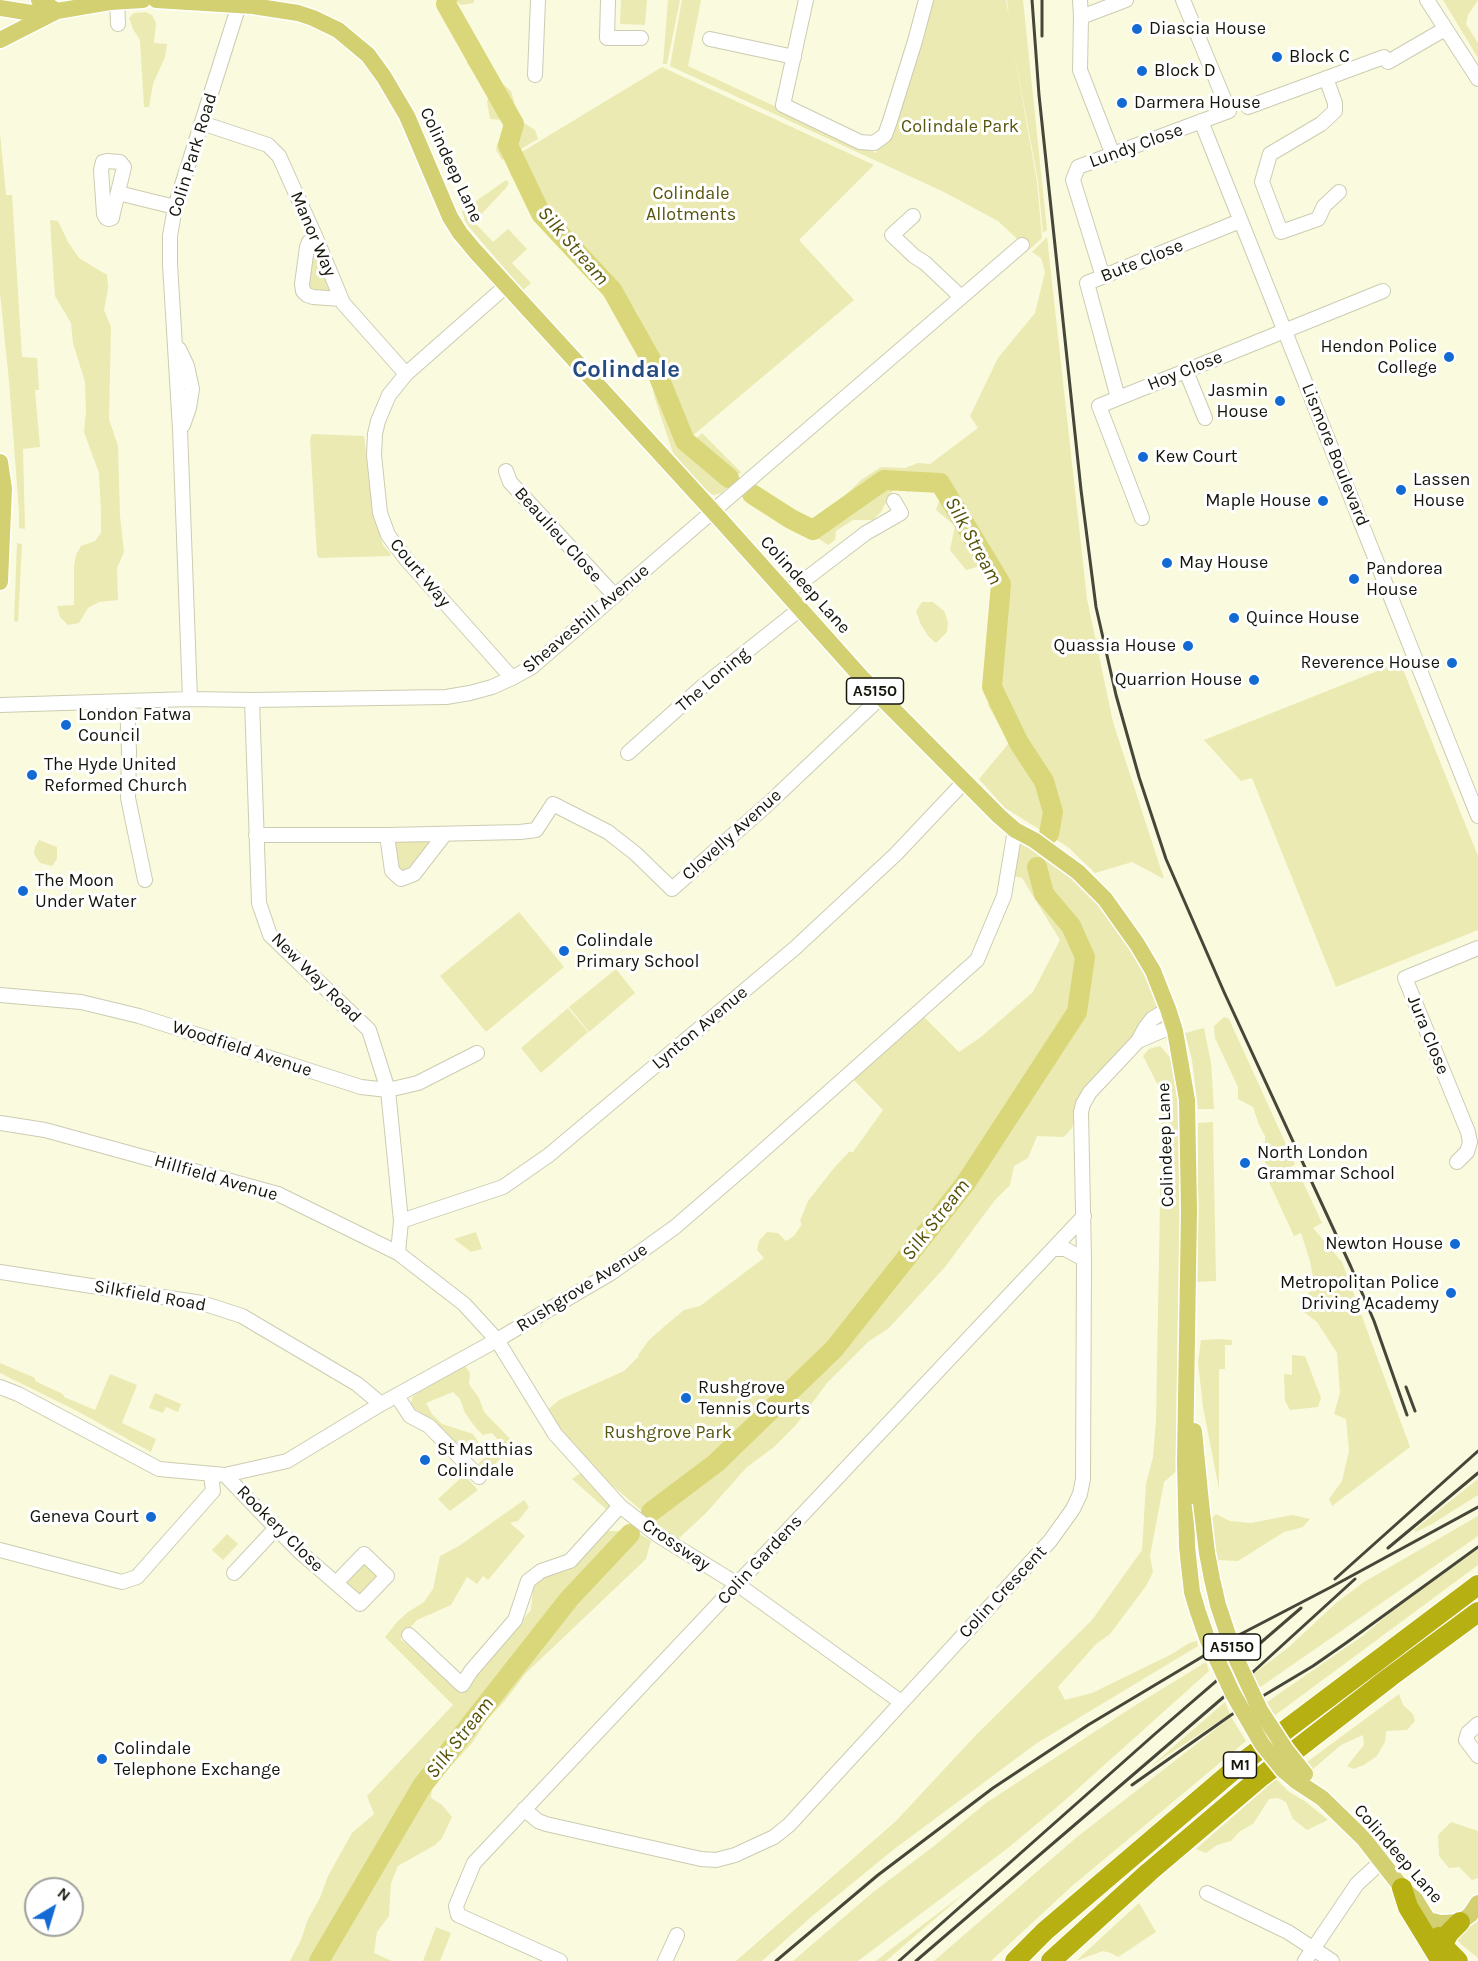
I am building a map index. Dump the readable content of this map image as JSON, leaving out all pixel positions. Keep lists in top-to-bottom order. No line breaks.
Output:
{"streets":{"highway":["A5150","M1"],"main road":["Colindeep Lane"],"street":["Lundy Close","Colin Park Road","Manor Way","Bute Close","Hoy Close","Lismore Boulevard","Beaulieu Close","Court Way","Sheaveshill Avenue","The Loning","Clovelly Avenue","New Way Road","Lynton Avenue","Jura Close","Woodfield Avenue","Hillfield Avenue","Rushgrove Avenue","Silkfield Road","Rookery Close","Crossway","Colin Gardens","Colin Crescent"]},"crossings":[["Lundy Close","Bute Close"],["Lundy Close","Lismore Boulevard"],["Colin Park Road","Colindeep Lane"],["Colin Park Road","Manor Way"],["Colin Park Road","Sheaveshill Avenue"],["Colindeep Lane","Court Way"],["Colindeep Lane","Sheaveshill Avenue"],["Colindeep Lane","The Loning"],["Colindeep Lane","A5150"],["Colindeep Lane","Clovelly Avenue"],["Colindeep Lane","Lynton Avenue"],["Colindeep Lane","Rushgrove Avenue"],["Colindeep Lane","Colin Crescent"],["Manor Way","Court Way"],["Bute Close","Hoy Close"],["Bute Close","Lismore Boulevard"],["Hoy Close","Lismore Boulevard"],["Beaulieu Close","Sheaveshill Avenue"],["Court Way","Sheaveshill Avenue"],["Sheaveshill Avenue","New Way Road"],["New Way Road","Lynton Avenue"],["New Way Road","Woodfield Avenue"],["New Way Road","Hillfield Avenue"],["Hillfield Avenue","Rushgrove Avenue"],["Hillfield Avenue","Crossway"],["Rushgrove Avenue","Silkfield Road"],["Rushgrove Avenue","Rookery Close"],["Rushgrove Avenue","Crossway"],["Crossway","Colin Gardens"],["Crossway","Colin Crescent"],["Colin Gardens","Colin Crescent"]],"districts":["Colindale"],"water":["Silk Stream"],"parks":["Colindale Park","Colindale Allotments","Rushgrove Park"],"places":["Diascia House","Block C","Block D","Darmera House","Hendon Police College","Jasmin House","Kew Court","Lassen House","Maple House","May House","Pandorea House","Quince House","Quassia House","Reverence House","Quarrion House","London Fatwa Council","The Hyde United Reformed Church","The Moon Under Water","Colindale Primary School","North London Grammar School","Newton House","Metropolitan Police Driving Academy","Rushgrove Tennis Courts","St Matthias Colindale","Geneva Court","Colindale Telephone Exchange"],"north":"top right"}
